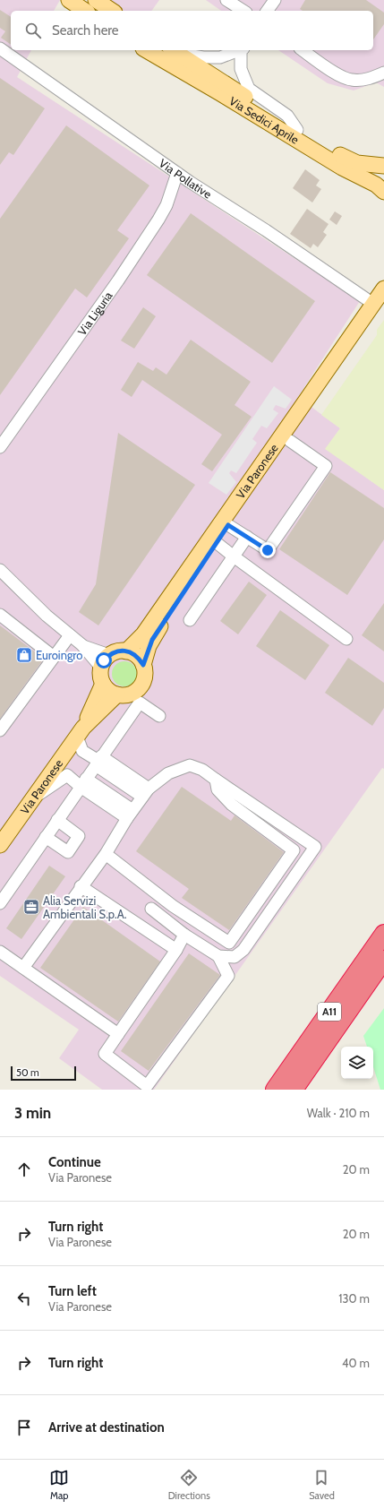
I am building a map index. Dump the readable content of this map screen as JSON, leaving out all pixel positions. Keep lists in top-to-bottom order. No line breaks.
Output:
{"streets":{"highway":["A11"],"main road":["Via Sedici Aprile","Via Paronese"],"street":["Via Pollative","Via Liguria"]},"crossings":[["Via Pollative","Via Liguria"],["Via Pollative","Via Paronese"]],"places":{"shop":["Euroingro"],"office":["Alia Servizi Ambientali S.p.A."]},"scale_bar":"50 m","page":{"search":"Search here","scale":"50 m","heading":["3 min","Walk · 210 m"],"list":[["Continue","Via Paronese","20 m"],["Turn right","Via Paronese","20 m"],["Turn left","Via Paronese","130 m"],["Turn right","40 m"],"Arrive at destination"],"nav":["Map","Directions","Saved"]}}
